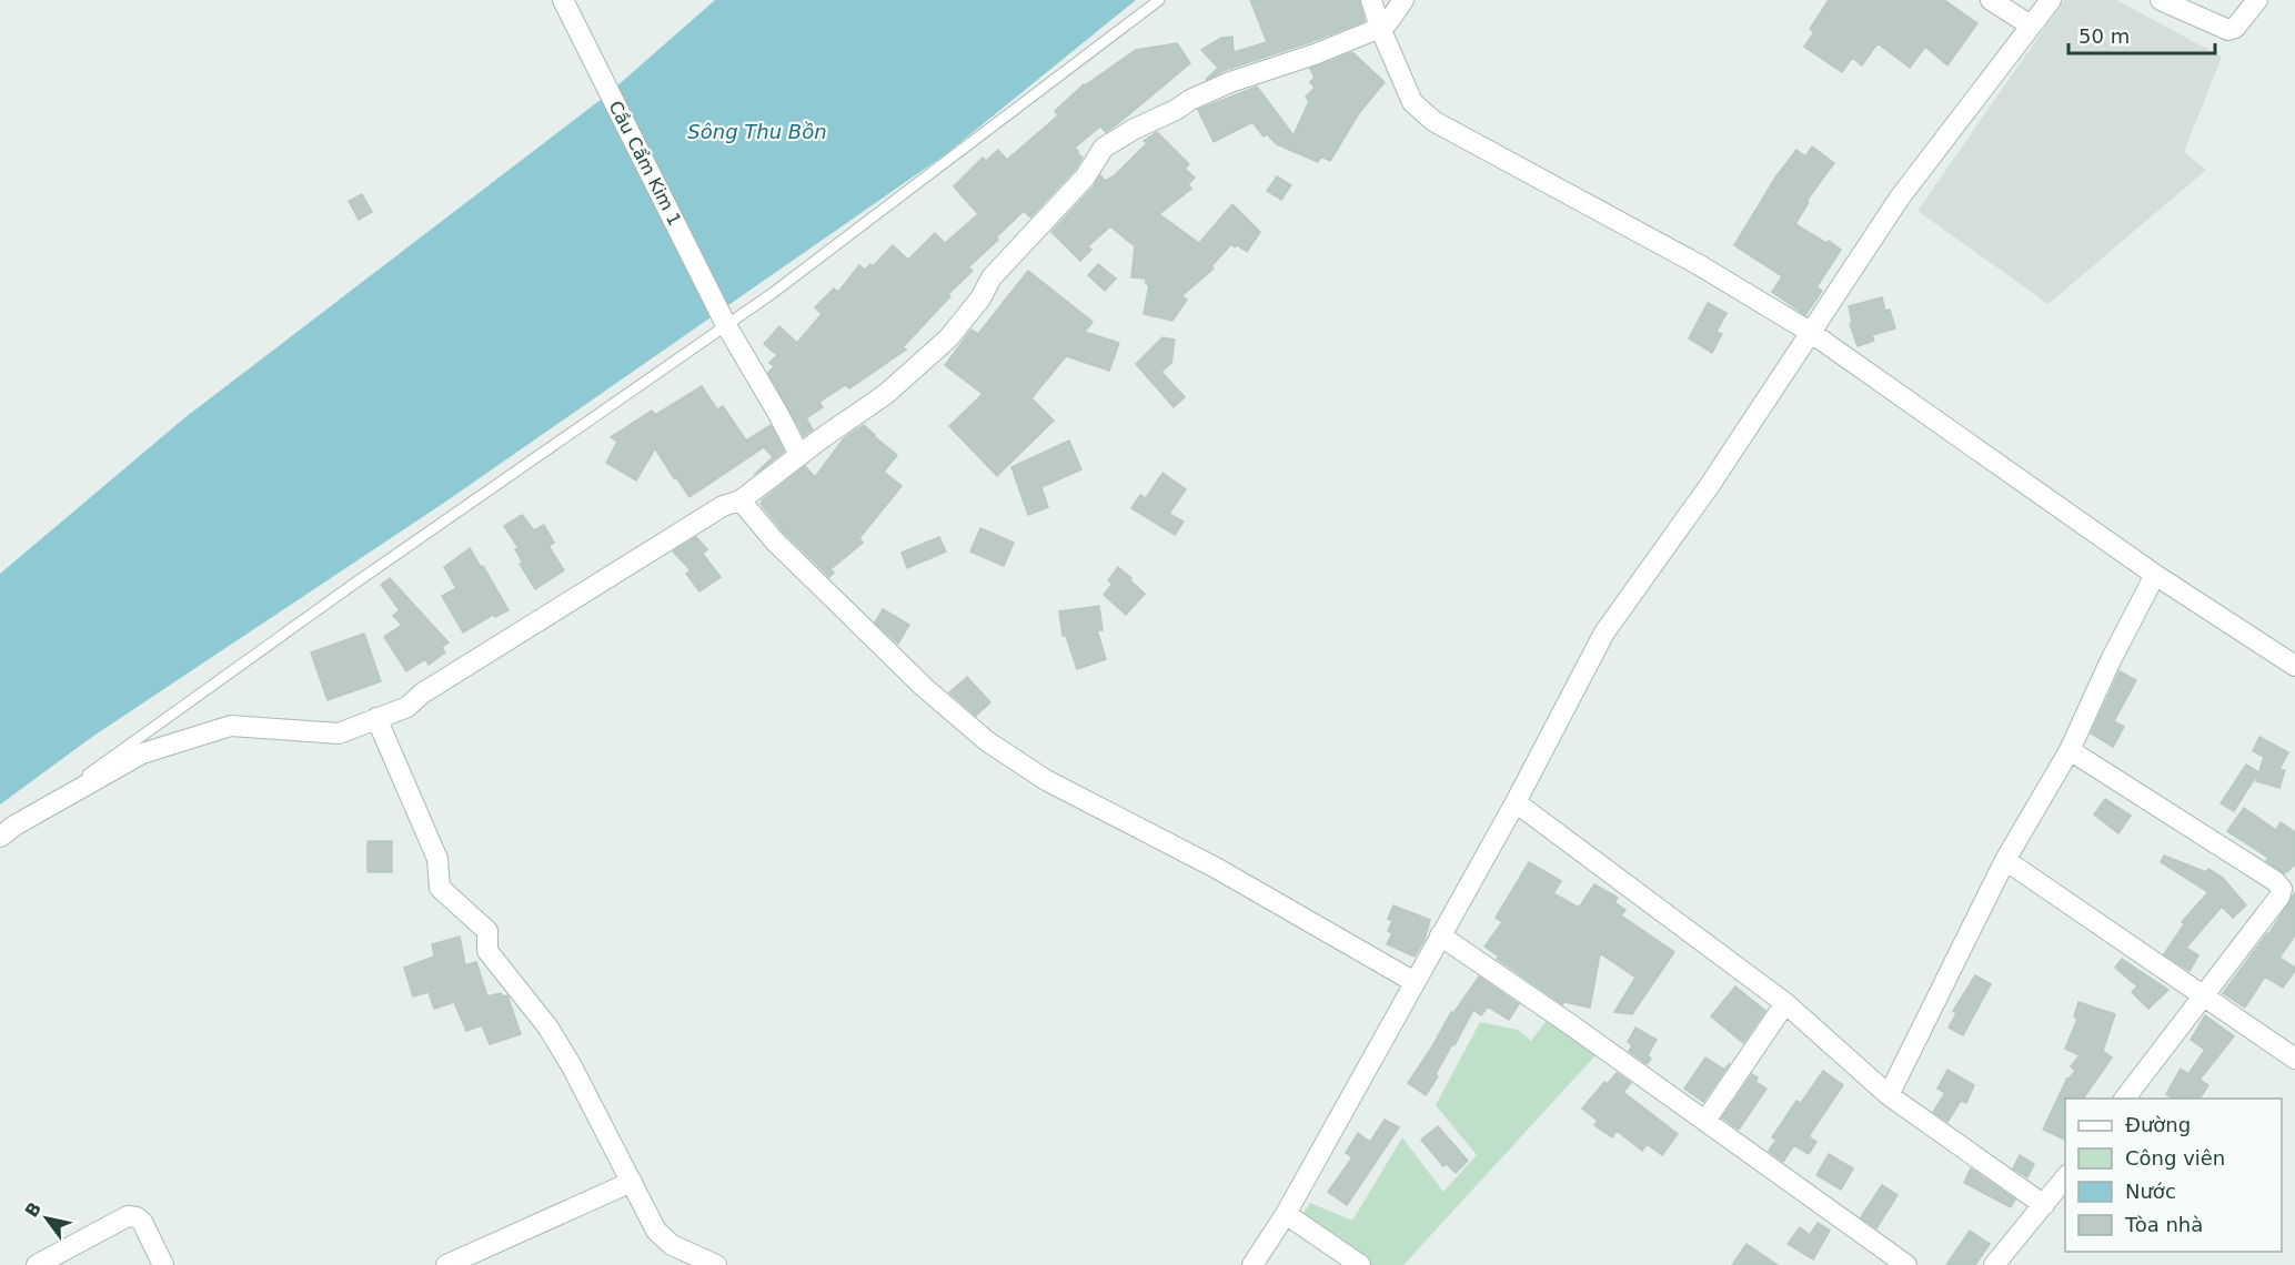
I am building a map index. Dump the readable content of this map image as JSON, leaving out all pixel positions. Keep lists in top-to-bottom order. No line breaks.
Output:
{"streets":{"street":["Cầu Cẩm Kim 1"]},"water":["Sông Thu Bồn"],"legend":["Đường","Công viên","Nước","Tòa nhà"],"scale_bar":"50 m","north":"top left"}
